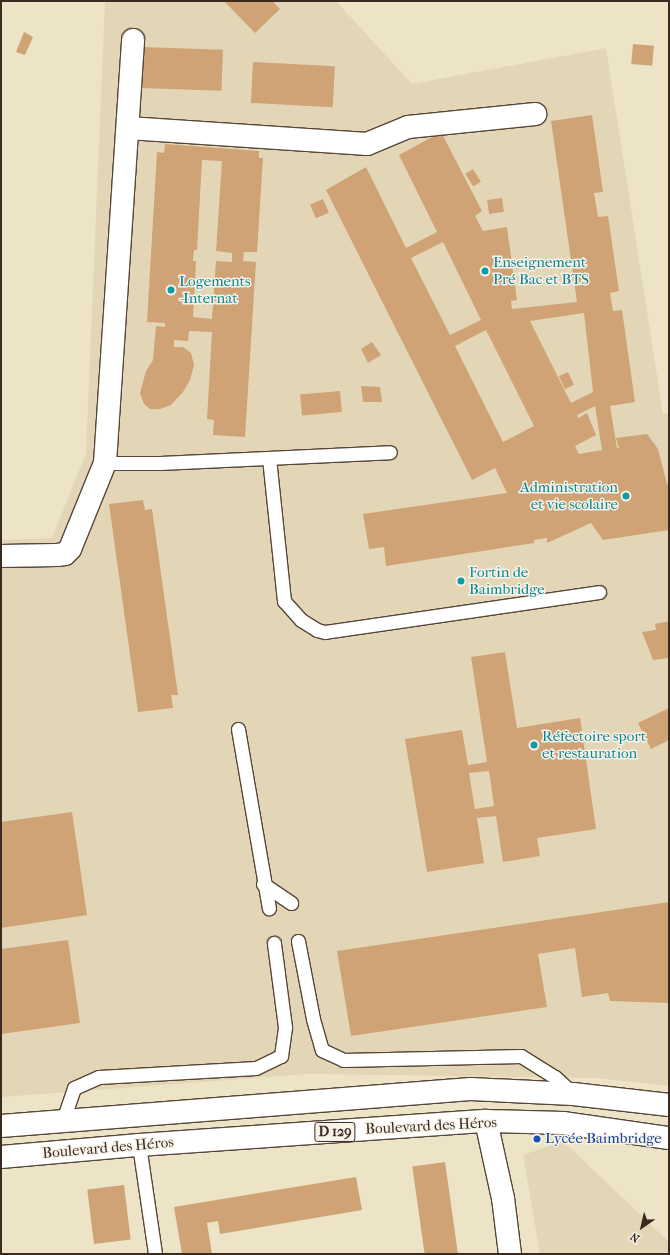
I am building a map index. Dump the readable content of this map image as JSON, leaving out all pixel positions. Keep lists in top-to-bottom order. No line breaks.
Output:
{"streets":{"main road":["Boulevard des Héros","D 129"]},"places":["Enseignement Pré Bac et BTS","Logements -Internat","Administration et vie scolaire","Fortin de Baimbridge","Réfectoire sport et restauration","Lycée Baimbridge"],"north":"bottom left"}
